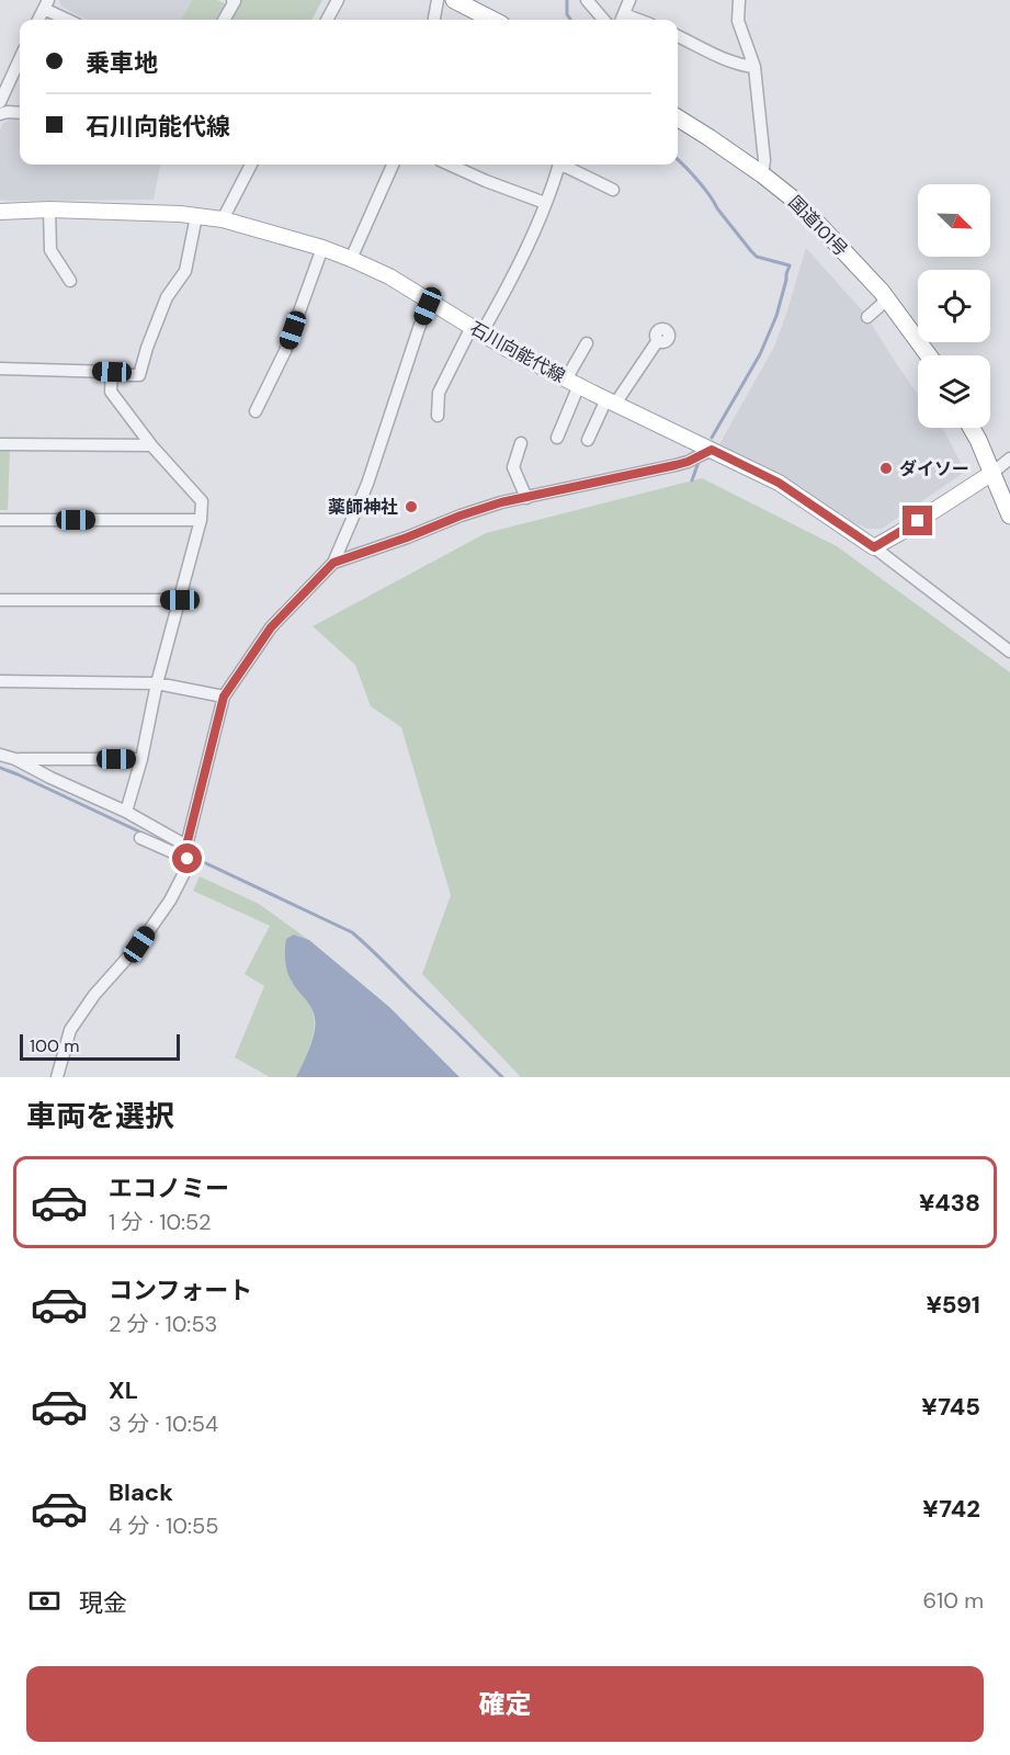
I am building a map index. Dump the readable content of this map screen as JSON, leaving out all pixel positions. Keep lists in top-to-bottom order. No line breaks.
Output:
{"streets":{"highway":["国道101号"],"main road":["石川向能代線"]},"places":["ダイソー","薬師神社"],"scale_bar":"100 m","north":"bottom right","page":{"banner":["乗車地","石川向能代線"],"scale":"100 m","heading":"車両を選択","list":[{"name":"エコノミー","note":"1 分 · 10:52","value":"¥438"},{"name":"コンフォート","note":"2 分 · 10:53","value":"¥591"},{"name":"XL","note":"3 分 · 10:54","value":"¥745"},{"name":"Black","note":"4 分 · 10:55","value":"¥742"}],"pay":["現金","610 m"],"buttons":"確定"}}
